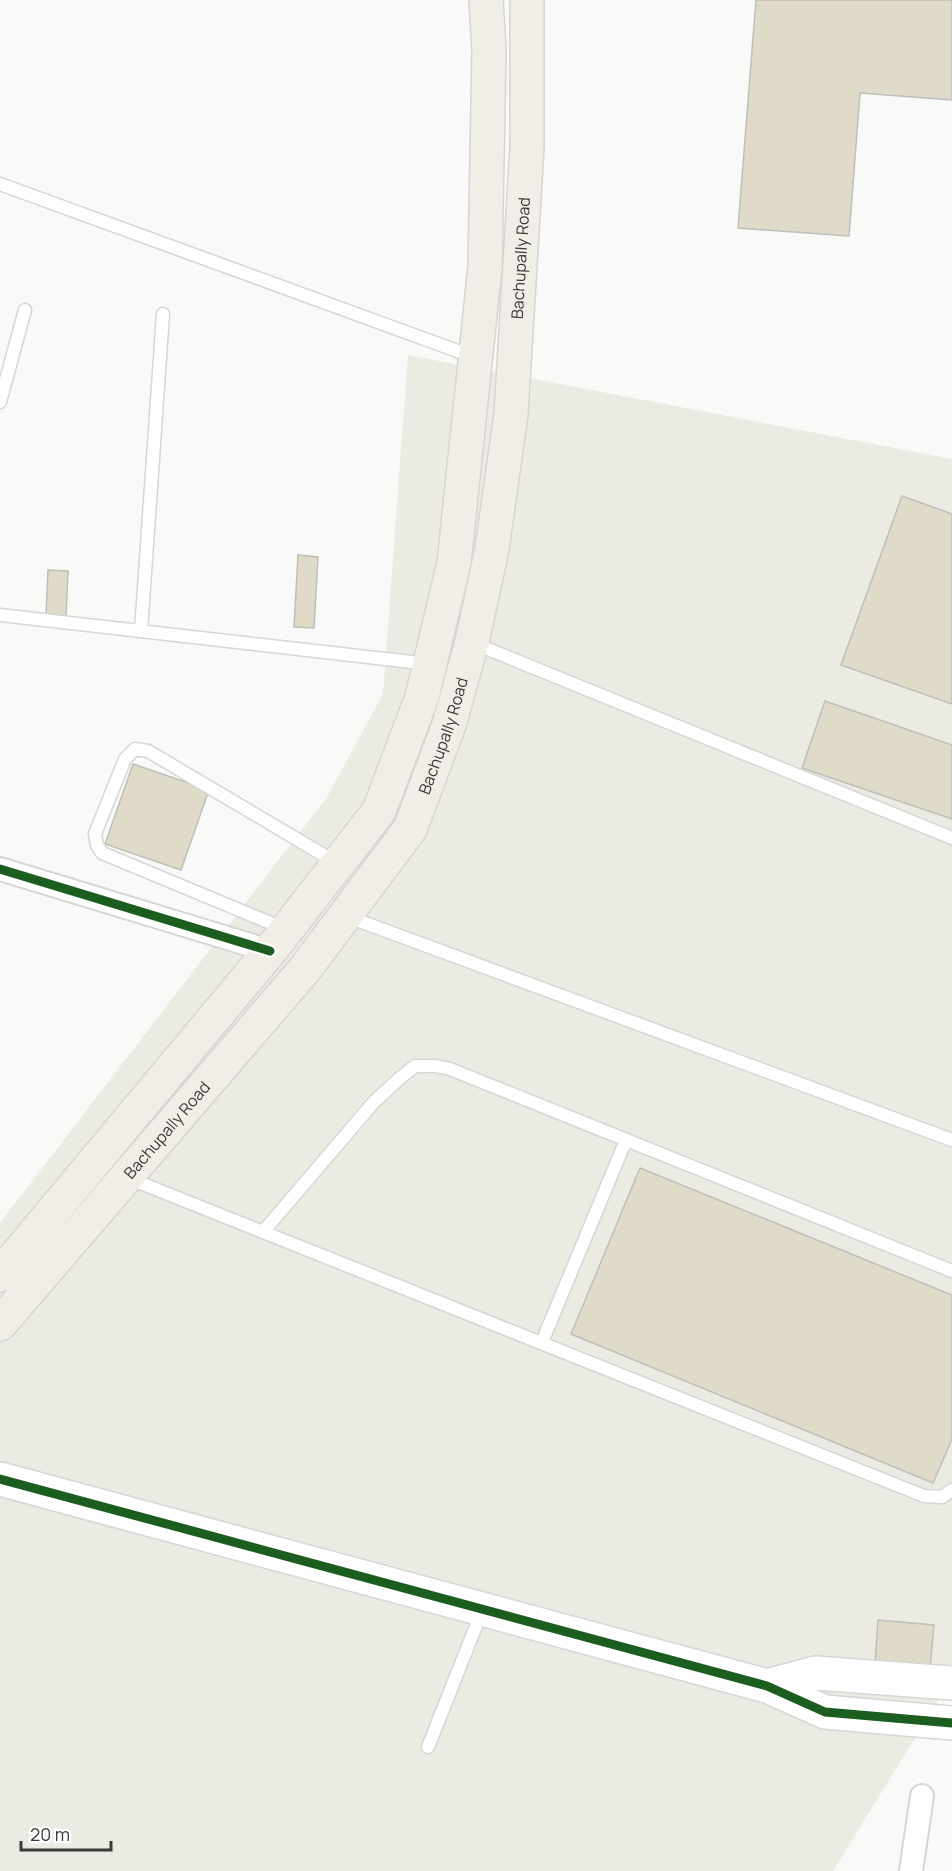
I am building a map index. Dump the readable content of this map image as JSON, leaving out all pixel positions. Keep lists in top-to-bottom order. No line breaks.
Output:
{"streets":{"main road":["Bachupally Road"]},"scale_bar":"20 m"}
